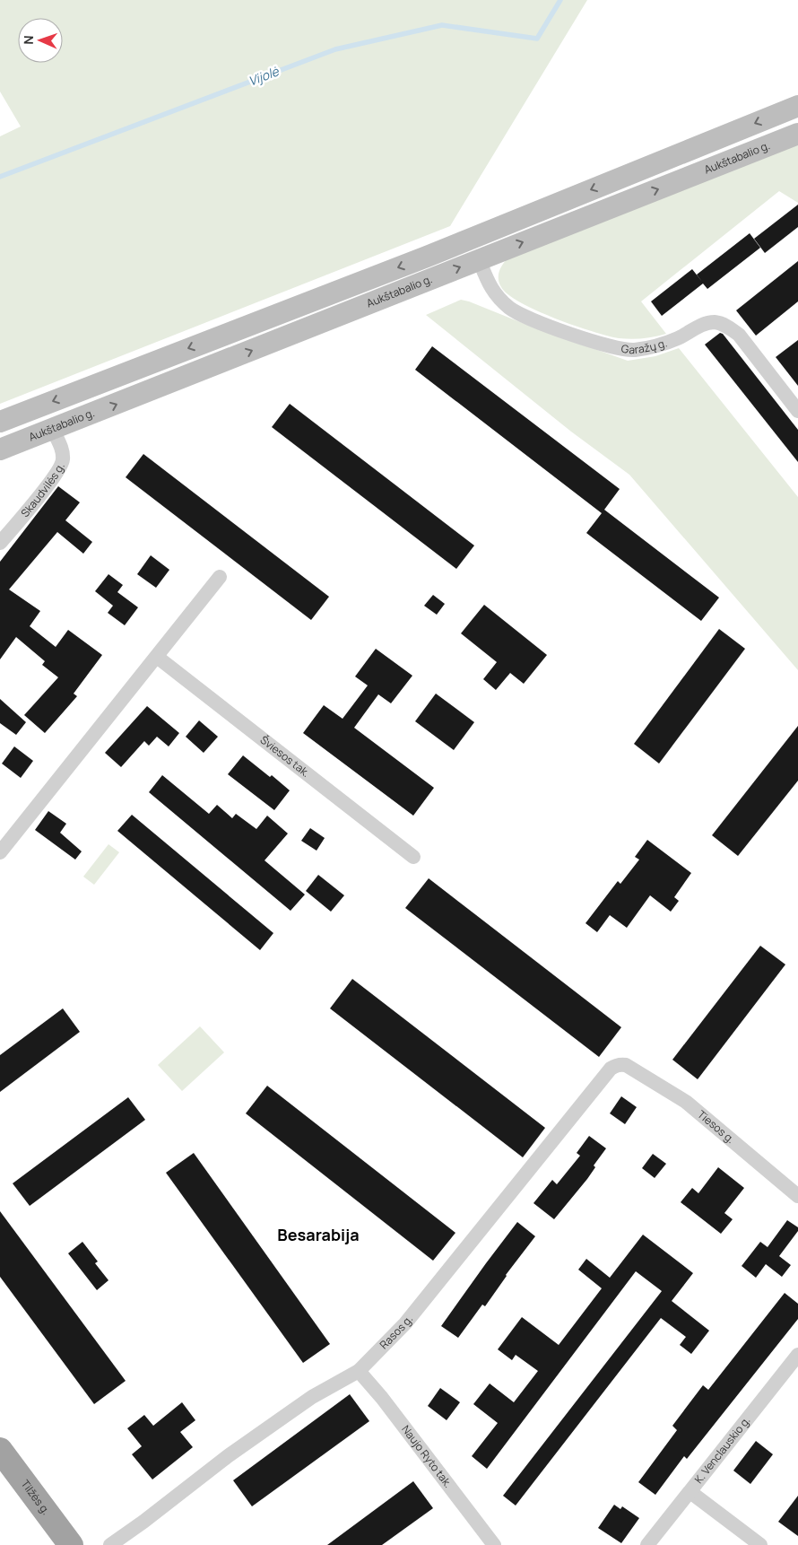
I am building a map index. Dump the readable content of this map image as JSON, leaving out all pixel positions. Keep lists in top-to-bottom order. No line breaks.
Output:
{"streets":{"highway":["Tilžės g."],"main road":["Aukštabalio g."],"street":["Garažų g.","Skaudvilės g.","Šviesos tak.","Tiesos g.","Rasos g.","K. Venclauskio g.","Naujo Ryto tak."]},"crossings":[["Aukštabalio g.","Garažų g."],["Aukštabalio g.","Skaudvilės g."],["Tiesos g.","Rasos g."],["Rasos g.","Naujo Ryto tak."]],"districts":["Besarabija"],"water":["Vijolė"],"north":"left"}
